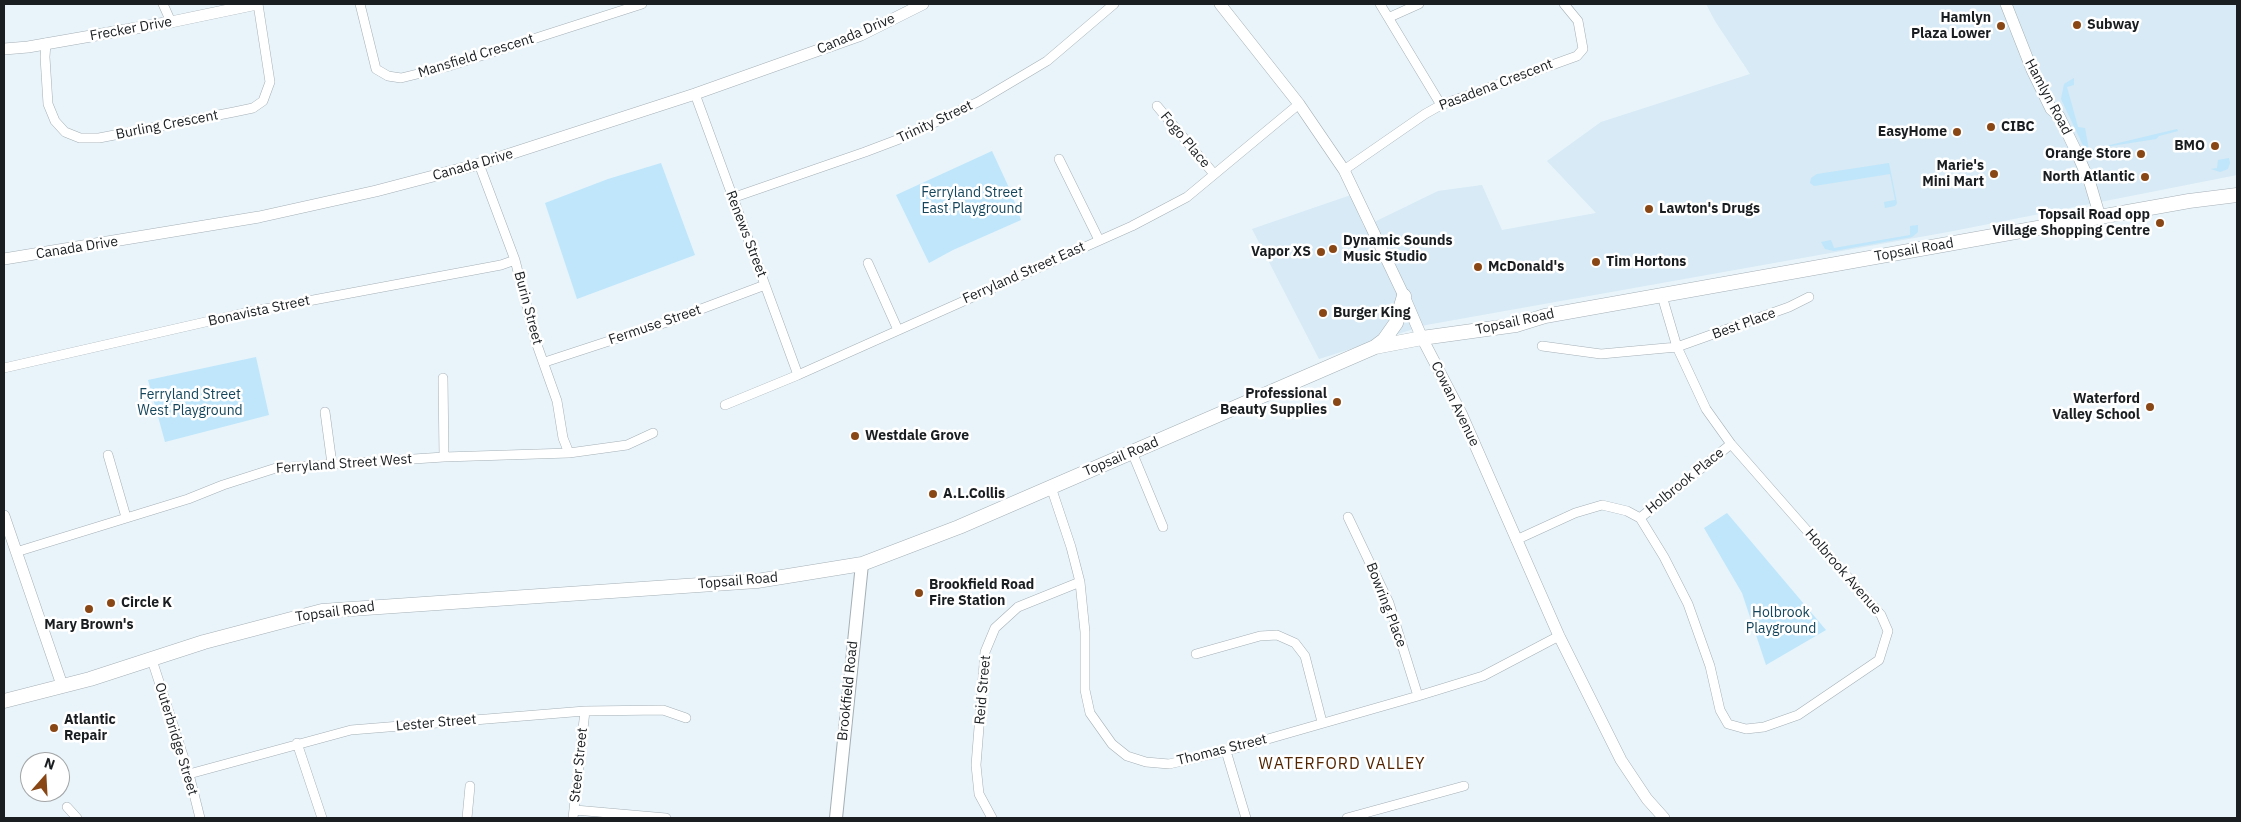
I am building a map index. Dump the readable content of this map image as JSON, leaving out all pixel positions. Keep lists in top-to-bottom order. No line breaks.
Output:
{"streets":{"main road":["Topsail Road","Brookfield Road"],"street":["Frecker Drive","Canada Drive","Mansfield Crescent","Pasadena Crescent","Hamlyn Road","Trinity Street","Burling Crescent","Fogo Place","Renews Street","Ferryland Street East","Burin Street","Bonavista Street","Best Place","Fermuse Street","Cowan Avenue","Ferryland Street West","Holbrook Place","Holbrook Avenue","Bowring Place","Reid Street","Lester Street","Outerbridge Street","Thomas Street","Steer Street"]},"crossings":[["Frecker Drive","Burling Crescent"],["Canada Drive","Renews Street"],["Canada Drive","Burin Street"],["Pasadena Crescent","Cowan Avenue"],["Hamlyn Road","Topsail Road"],["Trinity Street","Renews Street"],["Fogo Place","Ferryland Street East"],["Renews Street","Ferryland Street East"],["Renews Street","Fermuse Street"],["Topsail Road","Cowan Avenue"],["Topsail Road","Holbrook Avenue"],["Topsail Road","Brookfield Road"],["Topsail Road","Outerbridge Street"],["Topsail Road","Thomas Street"],["Ferryland Street East","Cowan Avenue"],["Burin Street","Bonavista Street"],["Burin Street","Fermuse Street"],["Burin Street","Ferryland Street West"],["Best Place","Holbrook Avenue"],["Cowan Avenue","Thomas Street"],["Holbrook Place","Holbrook Avenue"],["Bowring Place","Thomas Street"],["Reid Street","Thomas Street"],["Lester Street","Outerbridge Street"],["Lester Street","Steer Street"]],"districts":["WATERFORD VALLEY"],"parks":["Ferryland Street East Playground","Ferryland Street West Playground","Holbrook Playground"],"places":["Subway","Hamlyn Plaza Lower","CIBC","EasyHome","BMO","Orange Store","Marie's Mini Mart","North Atlantic","Lawton's Drugs","Topsail Road opp Village Shopping Centre","Dynamic Sounds Music Studio","Vapor XS","Tim Hortons","McDonald's","Burger King","Professional Beauty Supplies","Waterford Valley School","Westdale Grove","A.L.Collis","Brookfield Road Fire Station","Circle K","Mary Brown's","Atlantic Repair"],"north":"top"}
